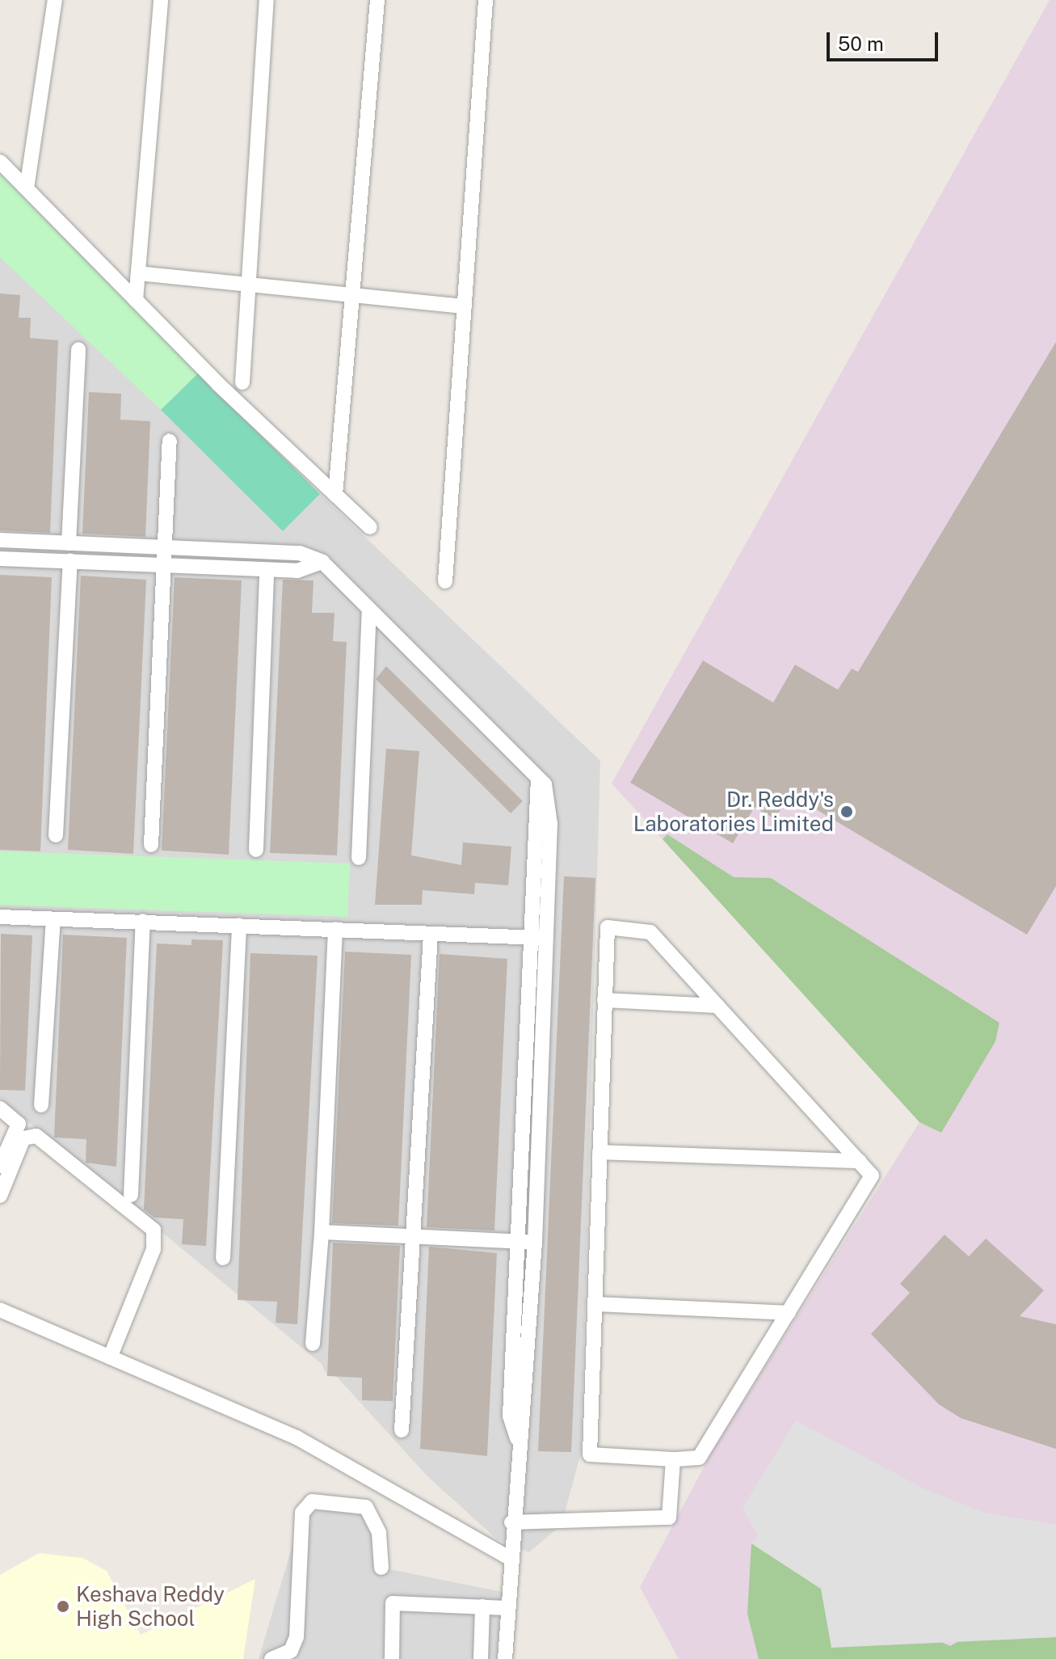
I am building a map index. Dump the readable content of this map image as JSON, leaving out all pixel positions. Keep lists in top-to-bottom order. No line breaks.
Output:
{"places":["Dr. Reddy's Laboratories Limited","Keshava Reddy High School"],"scale_bar":"50 m"}
